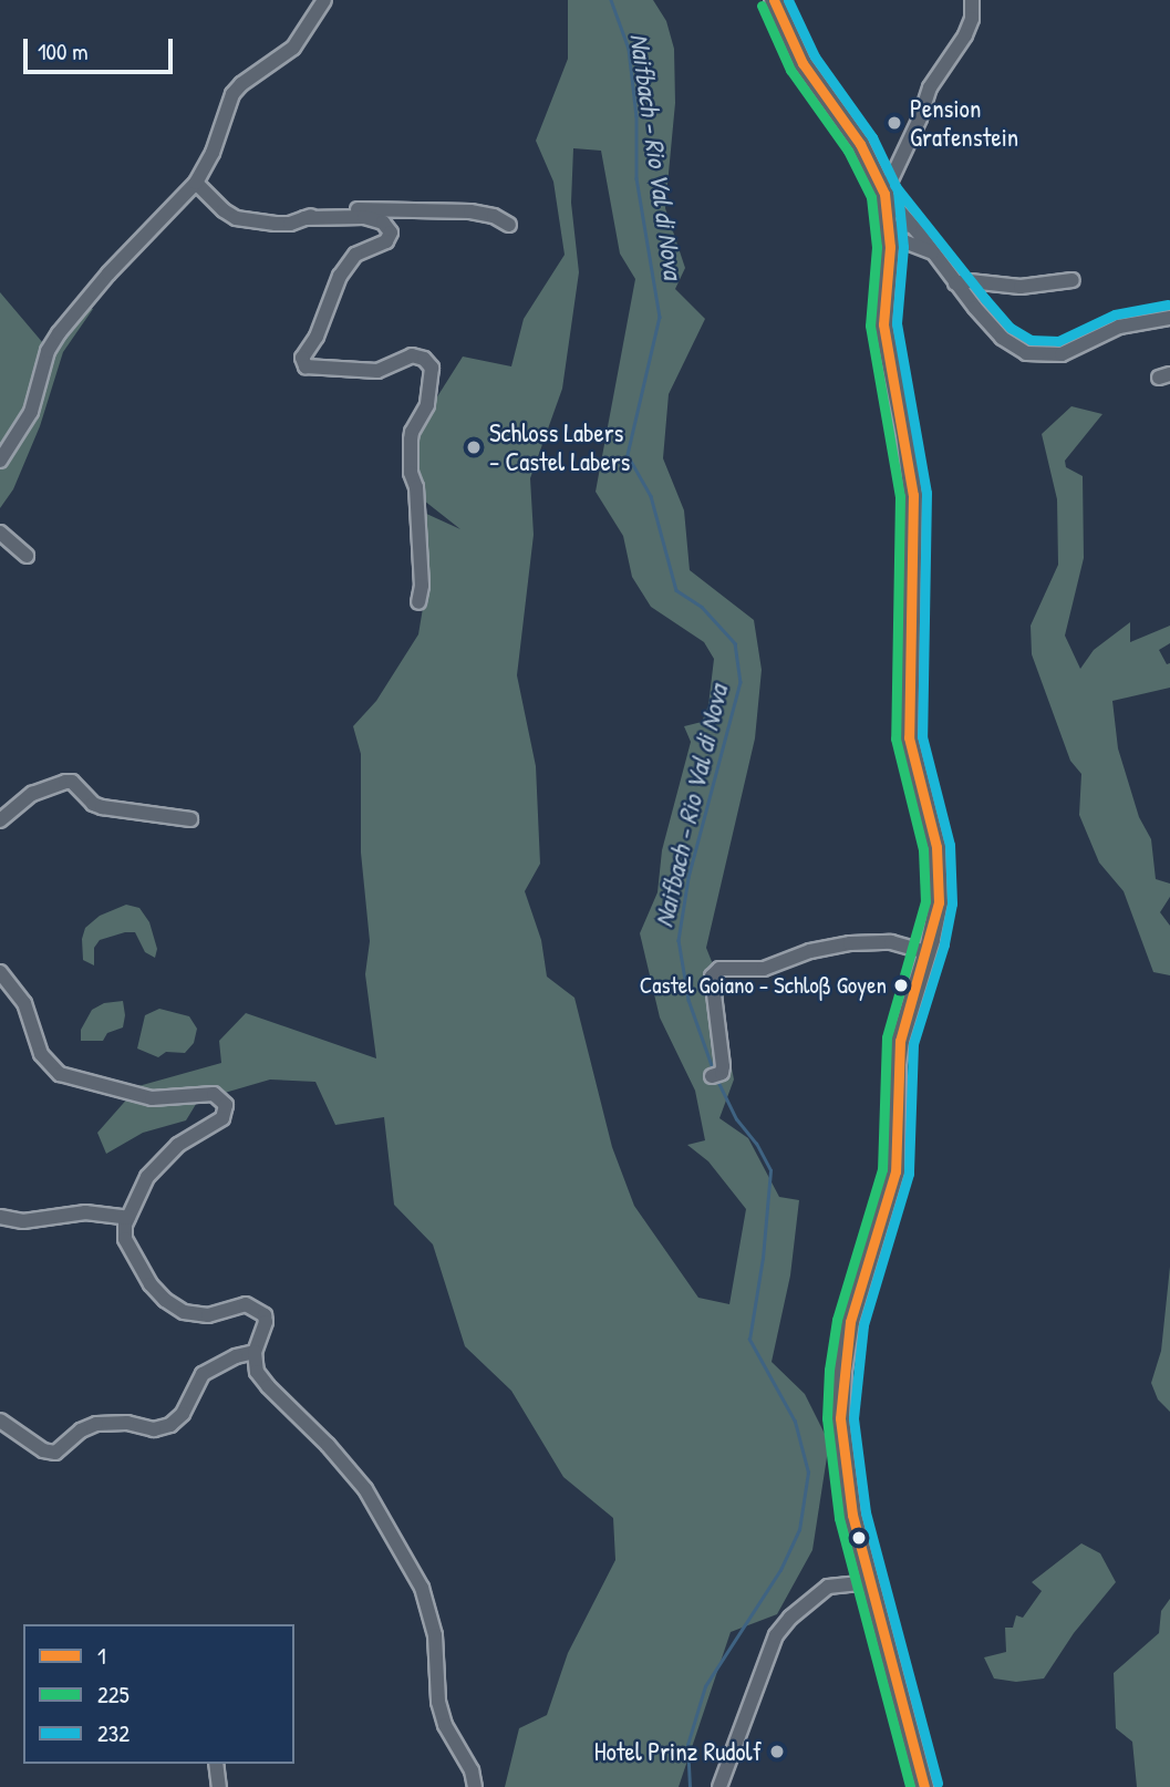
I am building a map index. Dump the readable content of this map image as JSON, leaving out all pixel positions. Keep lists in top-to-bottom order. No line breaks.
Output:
{"water":["Naifbach - Rio Val di Nova"],"places":["Pension Grafenstein","Schloss Labers - Castel Labers","Castel Goiano - Schloß Goyen","Hotel Prinz Rudolf"],"lines":["transit line 1","transit line 232","transit line 225"],"legend":["1","225","232"],"scale_bar":"100 m"}
